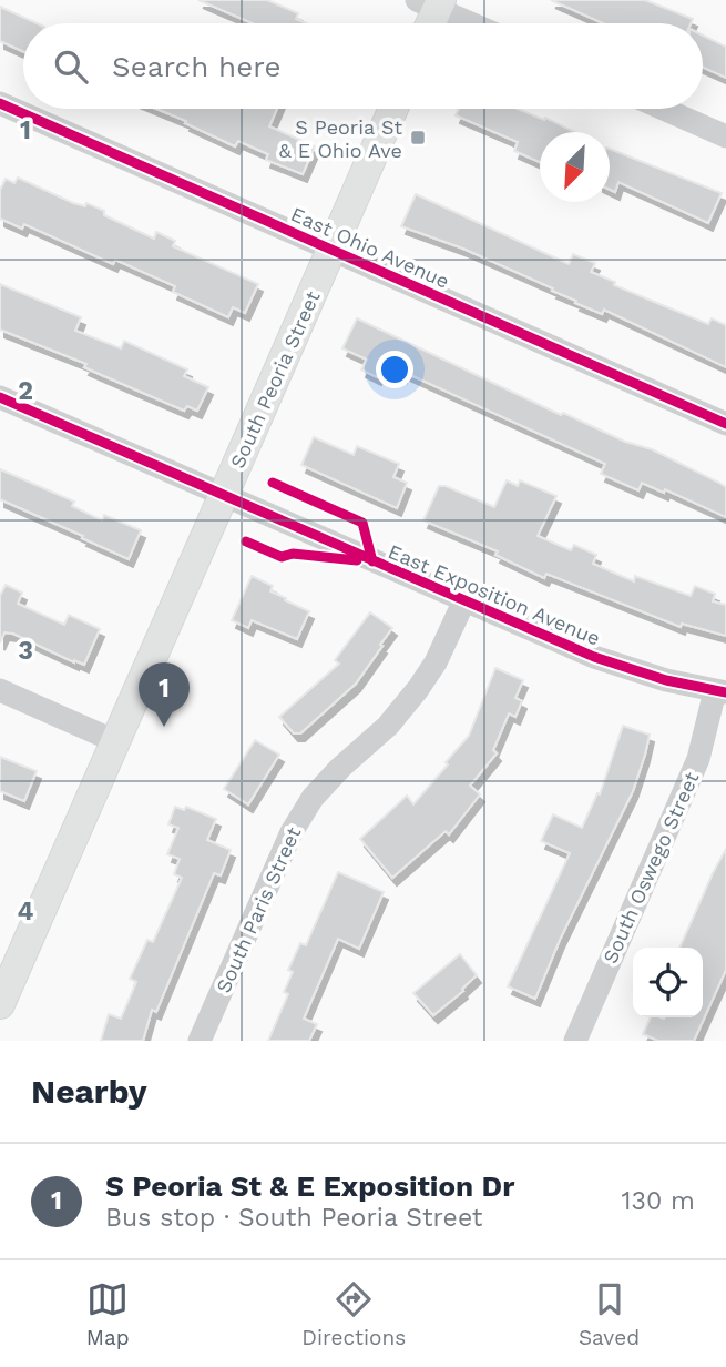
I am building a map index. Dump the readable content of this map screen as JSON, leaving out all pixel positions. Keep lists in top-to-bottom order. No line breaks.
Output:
{"streets":{"main road":["South Peoria Street"],"street":["East Ohio Avenue","East Exposition Avenue","South Oswego Street","South Paris Street"]},"crossings":[["East Ohio Avenue","South Peoria Street"],["South Peoria Street","East Exposition Avenue"],["East Exposition Avenue","South Oswego Street"],["East Exposition Avenue","South Paris Street"]],"places":{"transit":["S Peoria St & E Ohio Ave"]},"north":"bottom left","page":{"search":"Search here","pins":"1","heading":"Nearby","list":[{"mark":"1","name":"S Peoria St & E Exposition Dr","note":"Bus stop · South Peoria Street","value":"130 m"}],"nav":["Map","Directions","Saved"]},"grid":{"rows":["1","2","3","4"]}}
